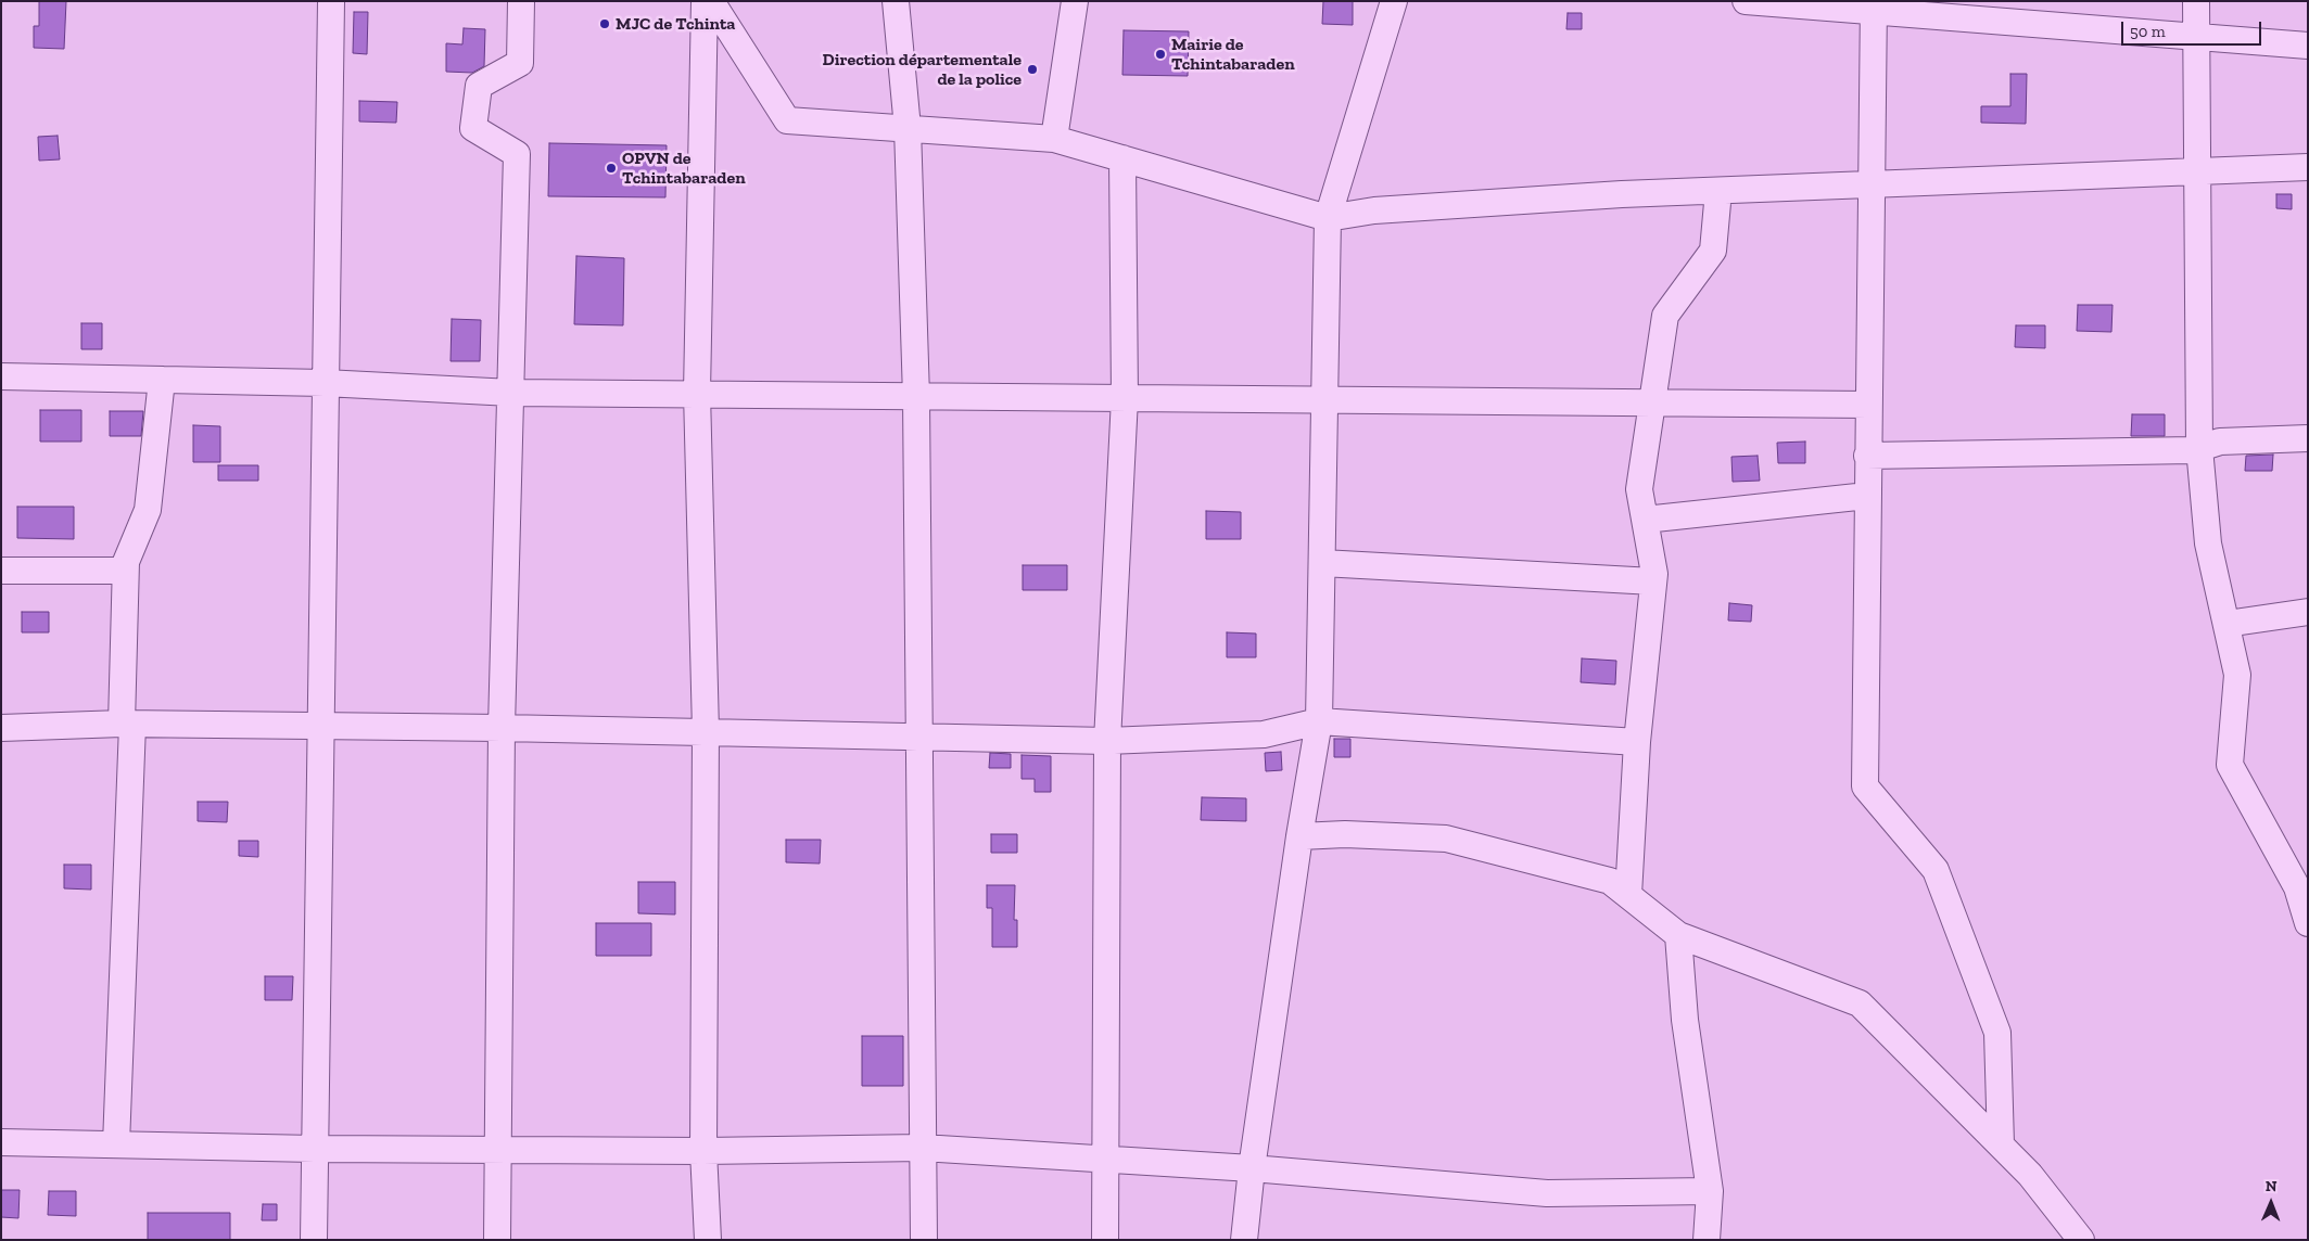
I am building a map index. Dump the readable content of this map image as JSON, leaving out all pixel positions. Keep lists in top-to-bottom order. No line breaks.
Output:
{"places":["MJC de Tchinta","Mairie de Tchintabaraden","Direction départementale de la police","OPVN de Tchintabaraden"],"scale_bar":"50 m","north":"top"}
